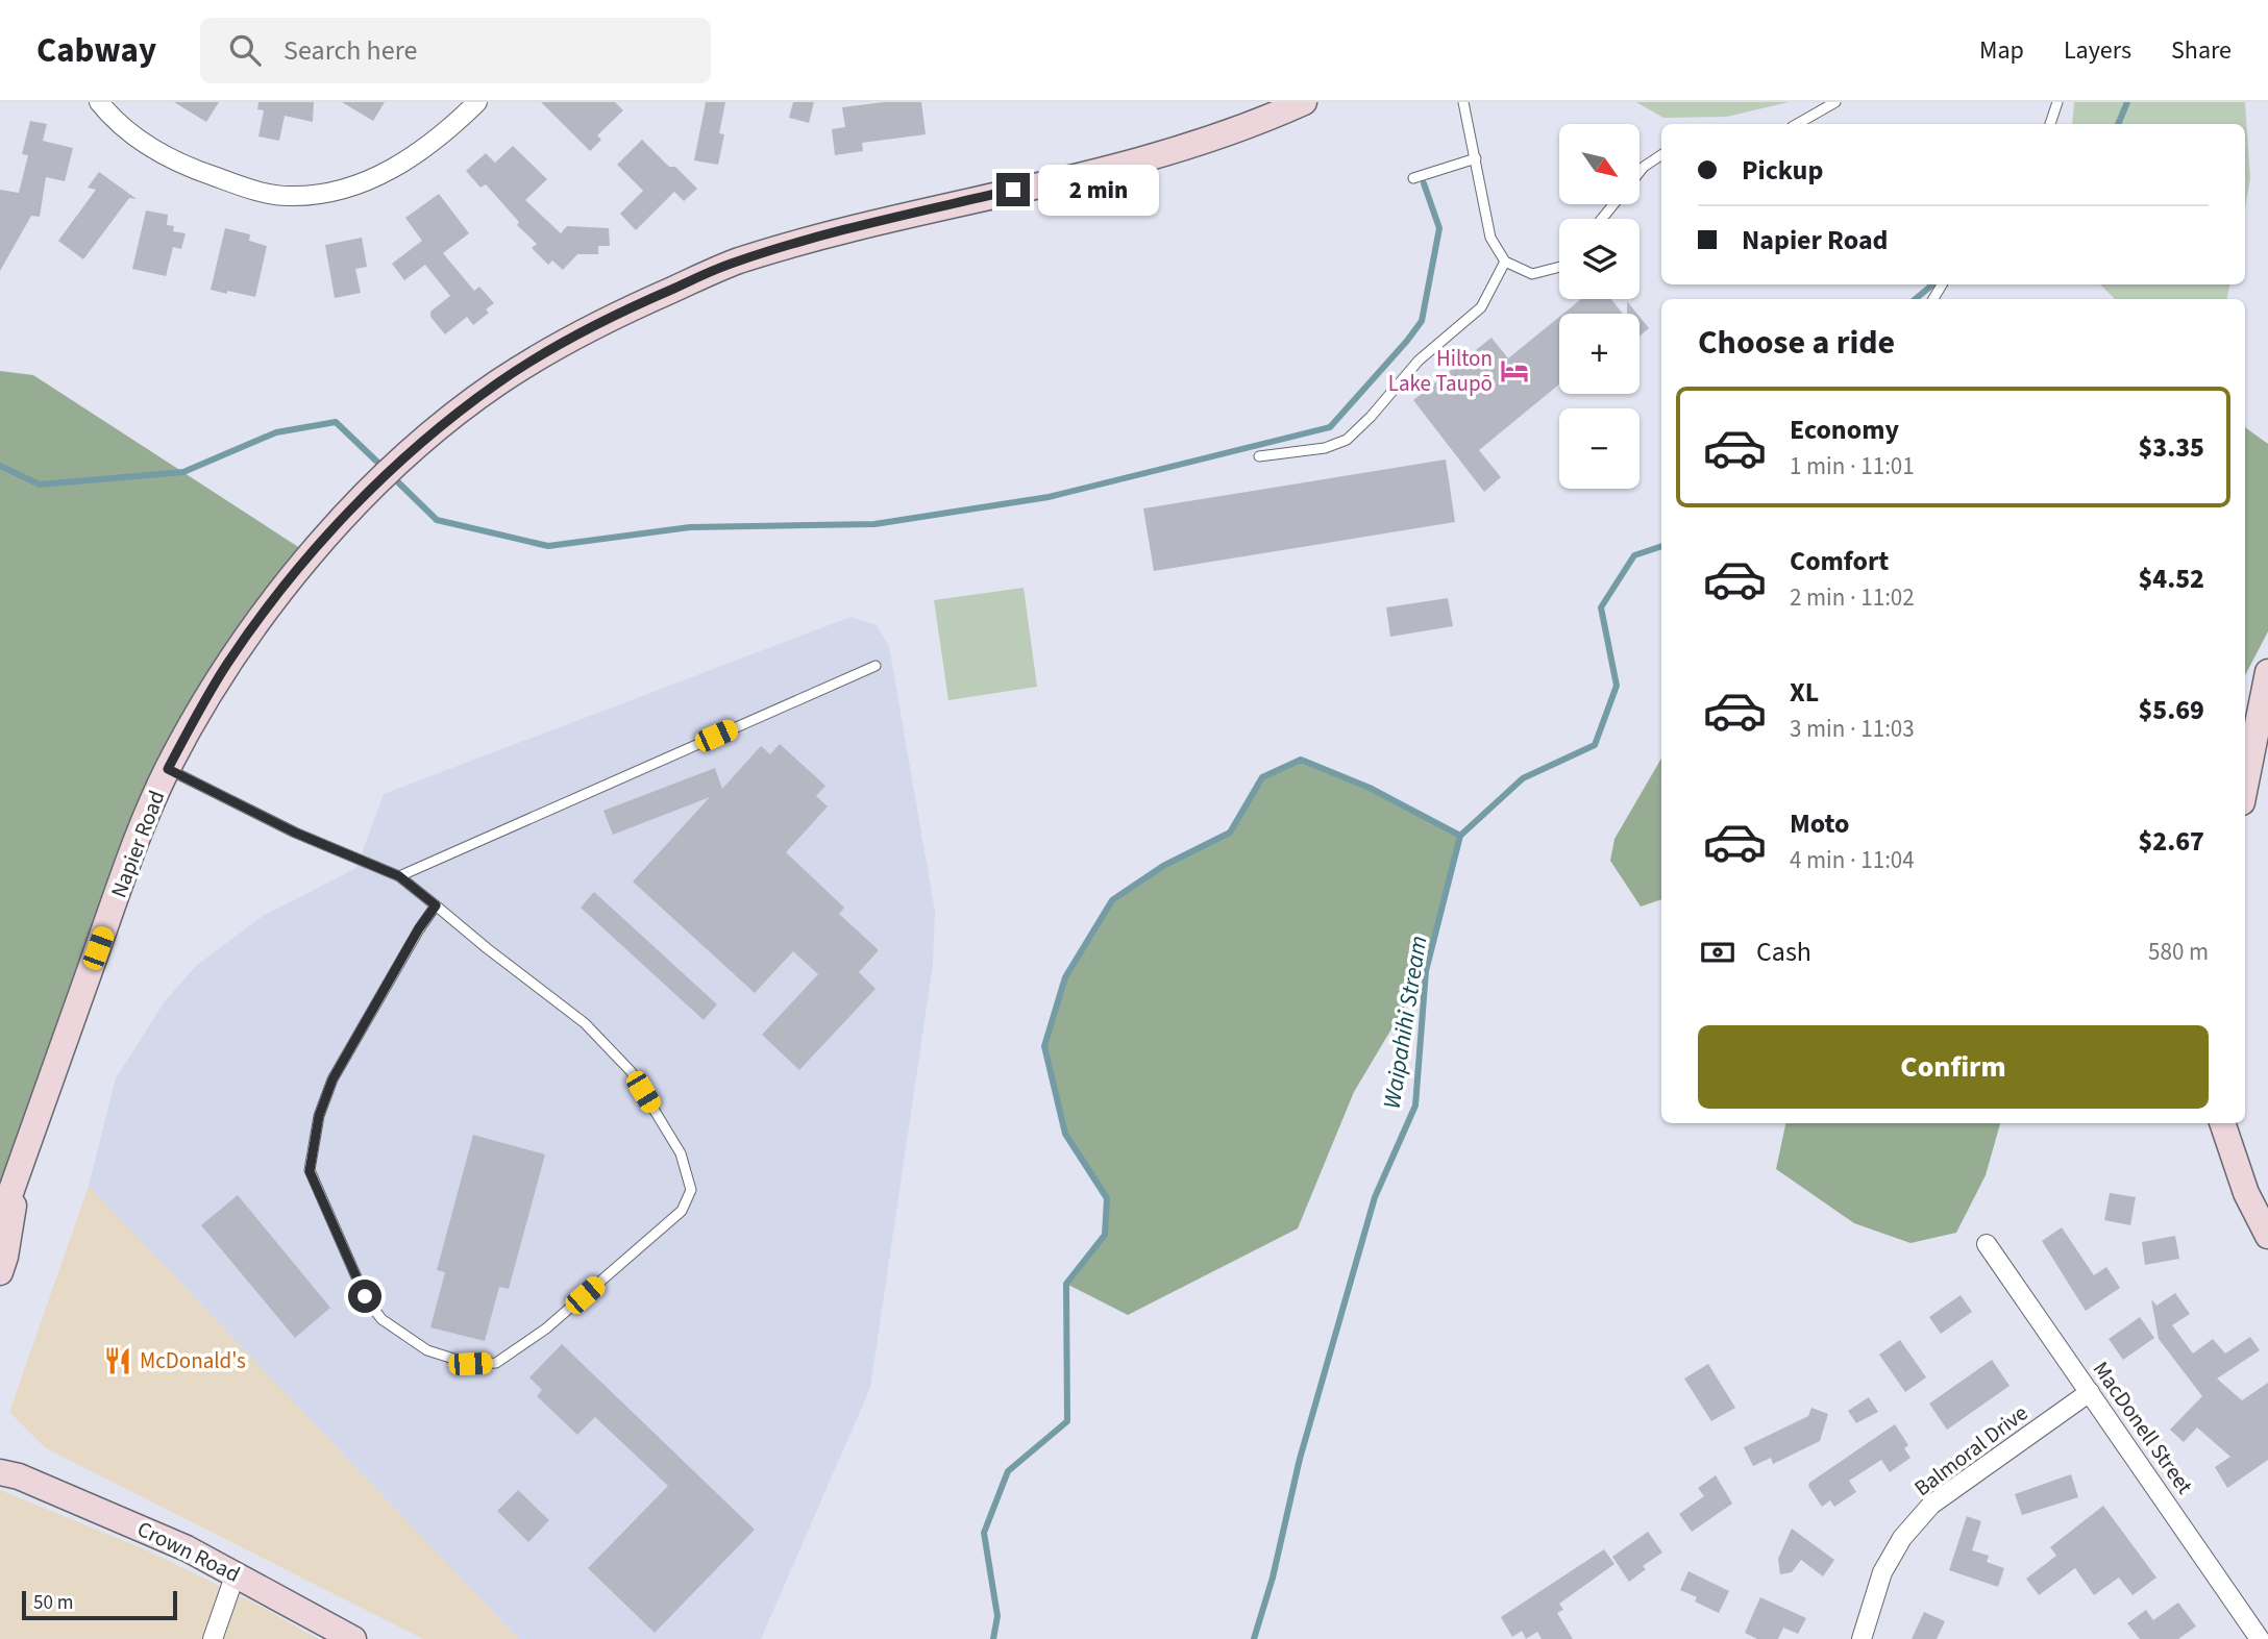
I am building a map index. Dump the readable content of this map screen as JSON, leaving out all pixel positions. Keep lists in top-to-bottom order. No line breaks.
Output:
{"streets":{"main road":["Napier Road","Crown Road"],"street":["MacDonell Street","Balmoral Drive"]},"crossings":[["MacDonell Street","Balmoral Drive"]],"water":["Waipahihi Stream"],"places":{"hotel":["Hilton Lake Taupō"],"restaurant":["McDonald's"]},"scale_bar":"50 m","north":"bottom right","page":{"header":"Cabway","search":"Search here","nav":["Map","Layers","Share"],"map_buttons":["+","−"],"banner":["Pickup","Napier Road"],"bubble":"2 min","heading":"Choose a ride","list":[{"name":"Economy","note":"1 min · 11:01","value":"$3.35"},{"name":"Comfort","note":"2 min · 11:02","value":"$4.52"},{"name":"XL","note":"3 min · 11:03","value":"$5.69"},{"name":"Moto","note":"4 min · 11:04","value":"$2.67"}],"pay":["Cash","580 m"],"buttons":"Confirm","scale":"50 m"}}
